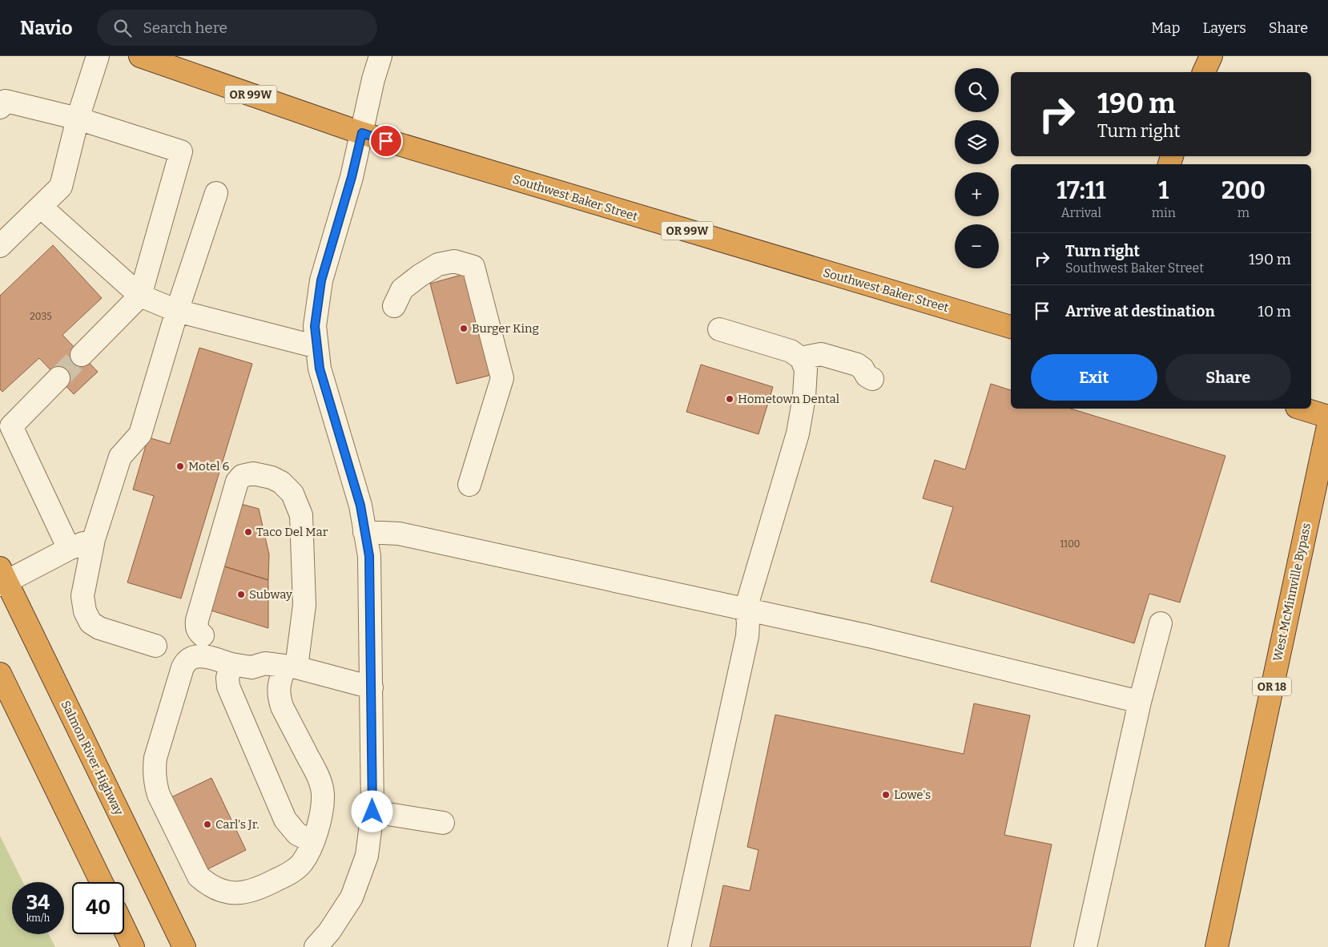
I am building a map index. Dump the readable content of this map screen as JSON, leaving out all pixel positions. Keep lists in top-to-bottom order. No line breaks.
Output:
{"streets":{"highway":["OR 99W","Southwest Baker Street","West McMinnville Bypass","OR 18","Salmon River Highway"]},"places":["Burger King","Hometown Dental","Motel 6","Taco Del Mar","Subway","Lowe's","Carl's Jr."],"house_numbers":["2035","1100"],"page":{"header":"Navio","search":"Search here","nav":["Map","Layers","Share"],"map_buttons":["+","−"],"turn":["190 m","Turn right"],"eta":["17:11","Arrival","1","min","200","m"],"list":[{"name":"Turn right","note":"Southwest Baker Street","value":"190 m"},{"name":"Arrive at destination","value":"10 m"}],"buttons":["Exit","Share"],"speed":"34 km/h","limit":"40"}}
